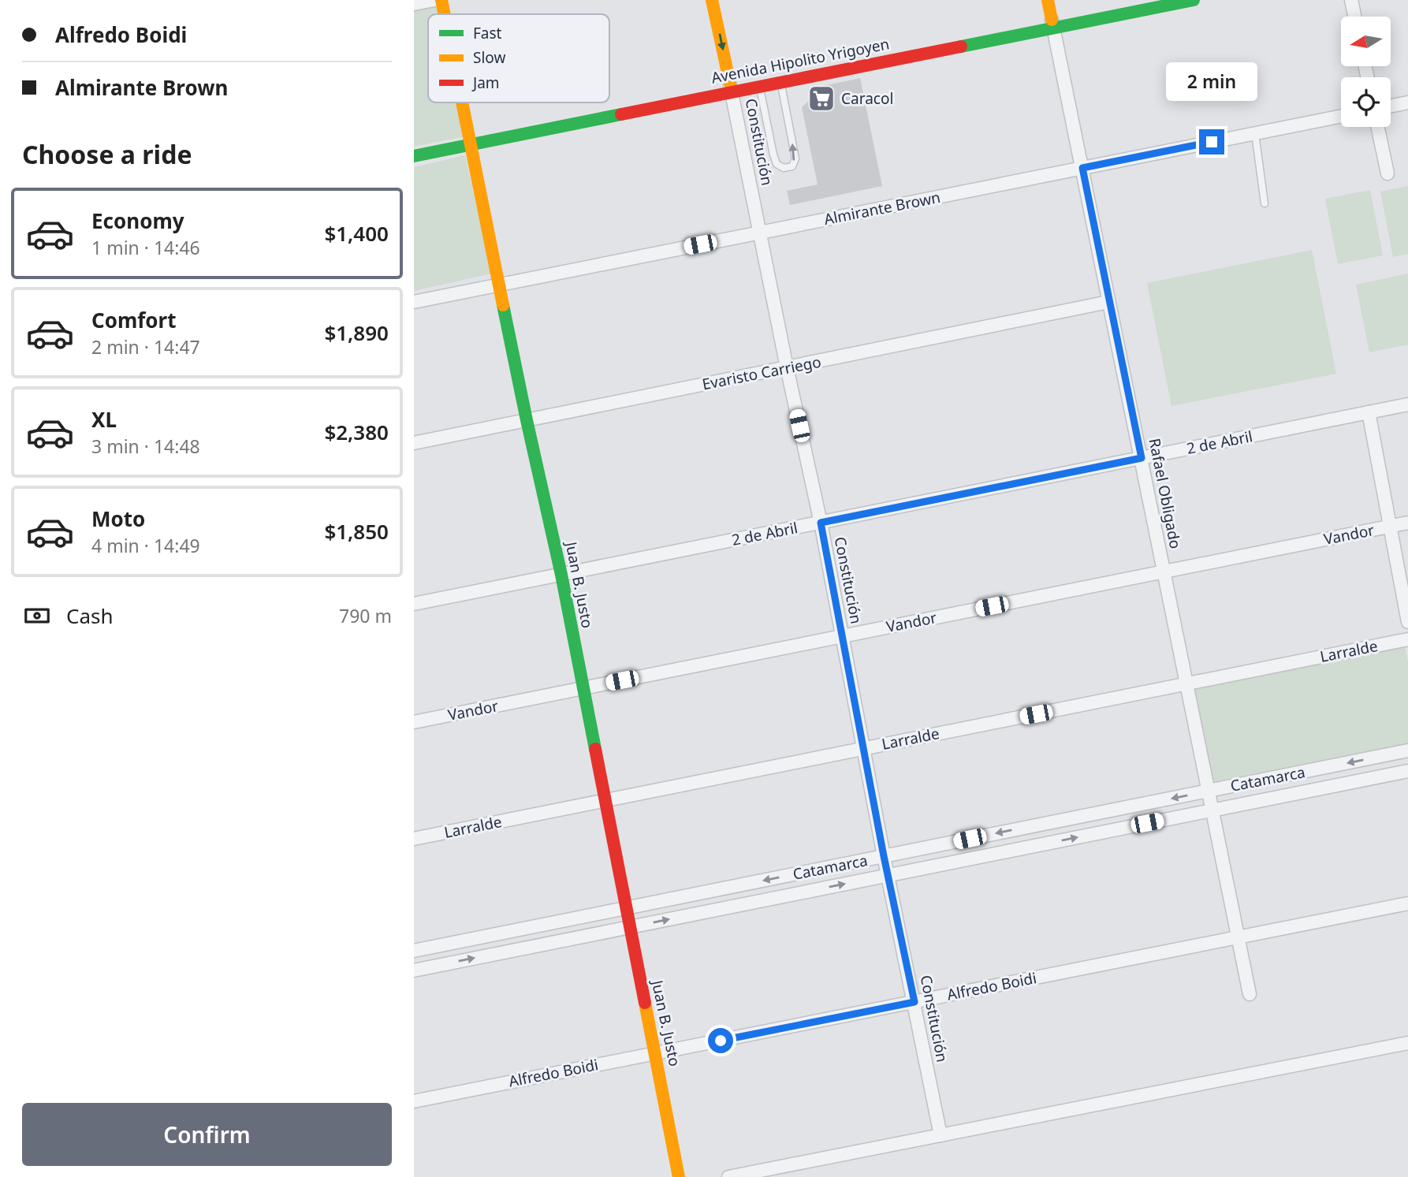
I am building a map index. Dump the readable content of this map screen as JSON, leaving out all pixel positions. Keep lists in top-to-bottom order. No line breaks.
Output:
{"streets":{"main road":["Avenida Hipolito Yrigoyen","Constitución","Rafael Obligado","Juan B. Justo"],"street":["Almirante Brown","Evaristo Carriego","2 de Abril","Vandor","Larralde","Catamarca","Alfredo Boidi"]},"crossings":[["Avenida Hipolito Yrigoyen","Constitución"],["Avenida Hipolito Yrigoyen","Rafael Obligado"],["Avenida Hipolito Yrigoyen","Juan B. Justo"],["Constitución","Almirante Brown"],["Constitución","Evaristo Carriego"],["Constitución","2 de Abril"],["Constitución","Vandor"],["Constitución","Larralde"],["Constitución","Catamarca"],["Constitución","Alfredo Boidi"],["Almirante Brown","Rafael Obligado"],["Almirante Brown","Juan B. Justo"],["Evaristo Carriego","Rafael Obligado"],["Evaristo Carriego","Juan B. Justo"],["2 de Abril","Rafael Obligado"],["2 de Abril","Juan B. Justo"],["Rafael Obligado","Vandor"],["Rafael Obligado","Larralde"],["Rafael Obligado","Catamarca"],["Rafael Obligado","Alfredo Boidi"],["Vandor","Juan B. Justo"],["Juan B. Justo","Larralde"],["Juan B. Justo","Catamarca"],["Juan B. Justo","Alfredo Boidi"]],"places":{"supermarket":["Caracol"]},"legend":["Fast","Slow","Jam"],"north":"left","page":{"banner":["Alfredo Boidi","Almirante Brown"],"bubble":"2 min","heading":"Choose a ride","list":[{"name":"Economy","note":"1 min · 14:46","value":"$1,400"},{"name":"Comfort","note":"2 min · 14:47","value":"$1,890"},{"name":"XL","note":"3 min · 14:48","value":"$2,380"},{"name":"Moto","note":"4 min · 14:49","value":"$1,850"}],"pay":["Cash","790 m"],"buttons":"Confirm"}}
